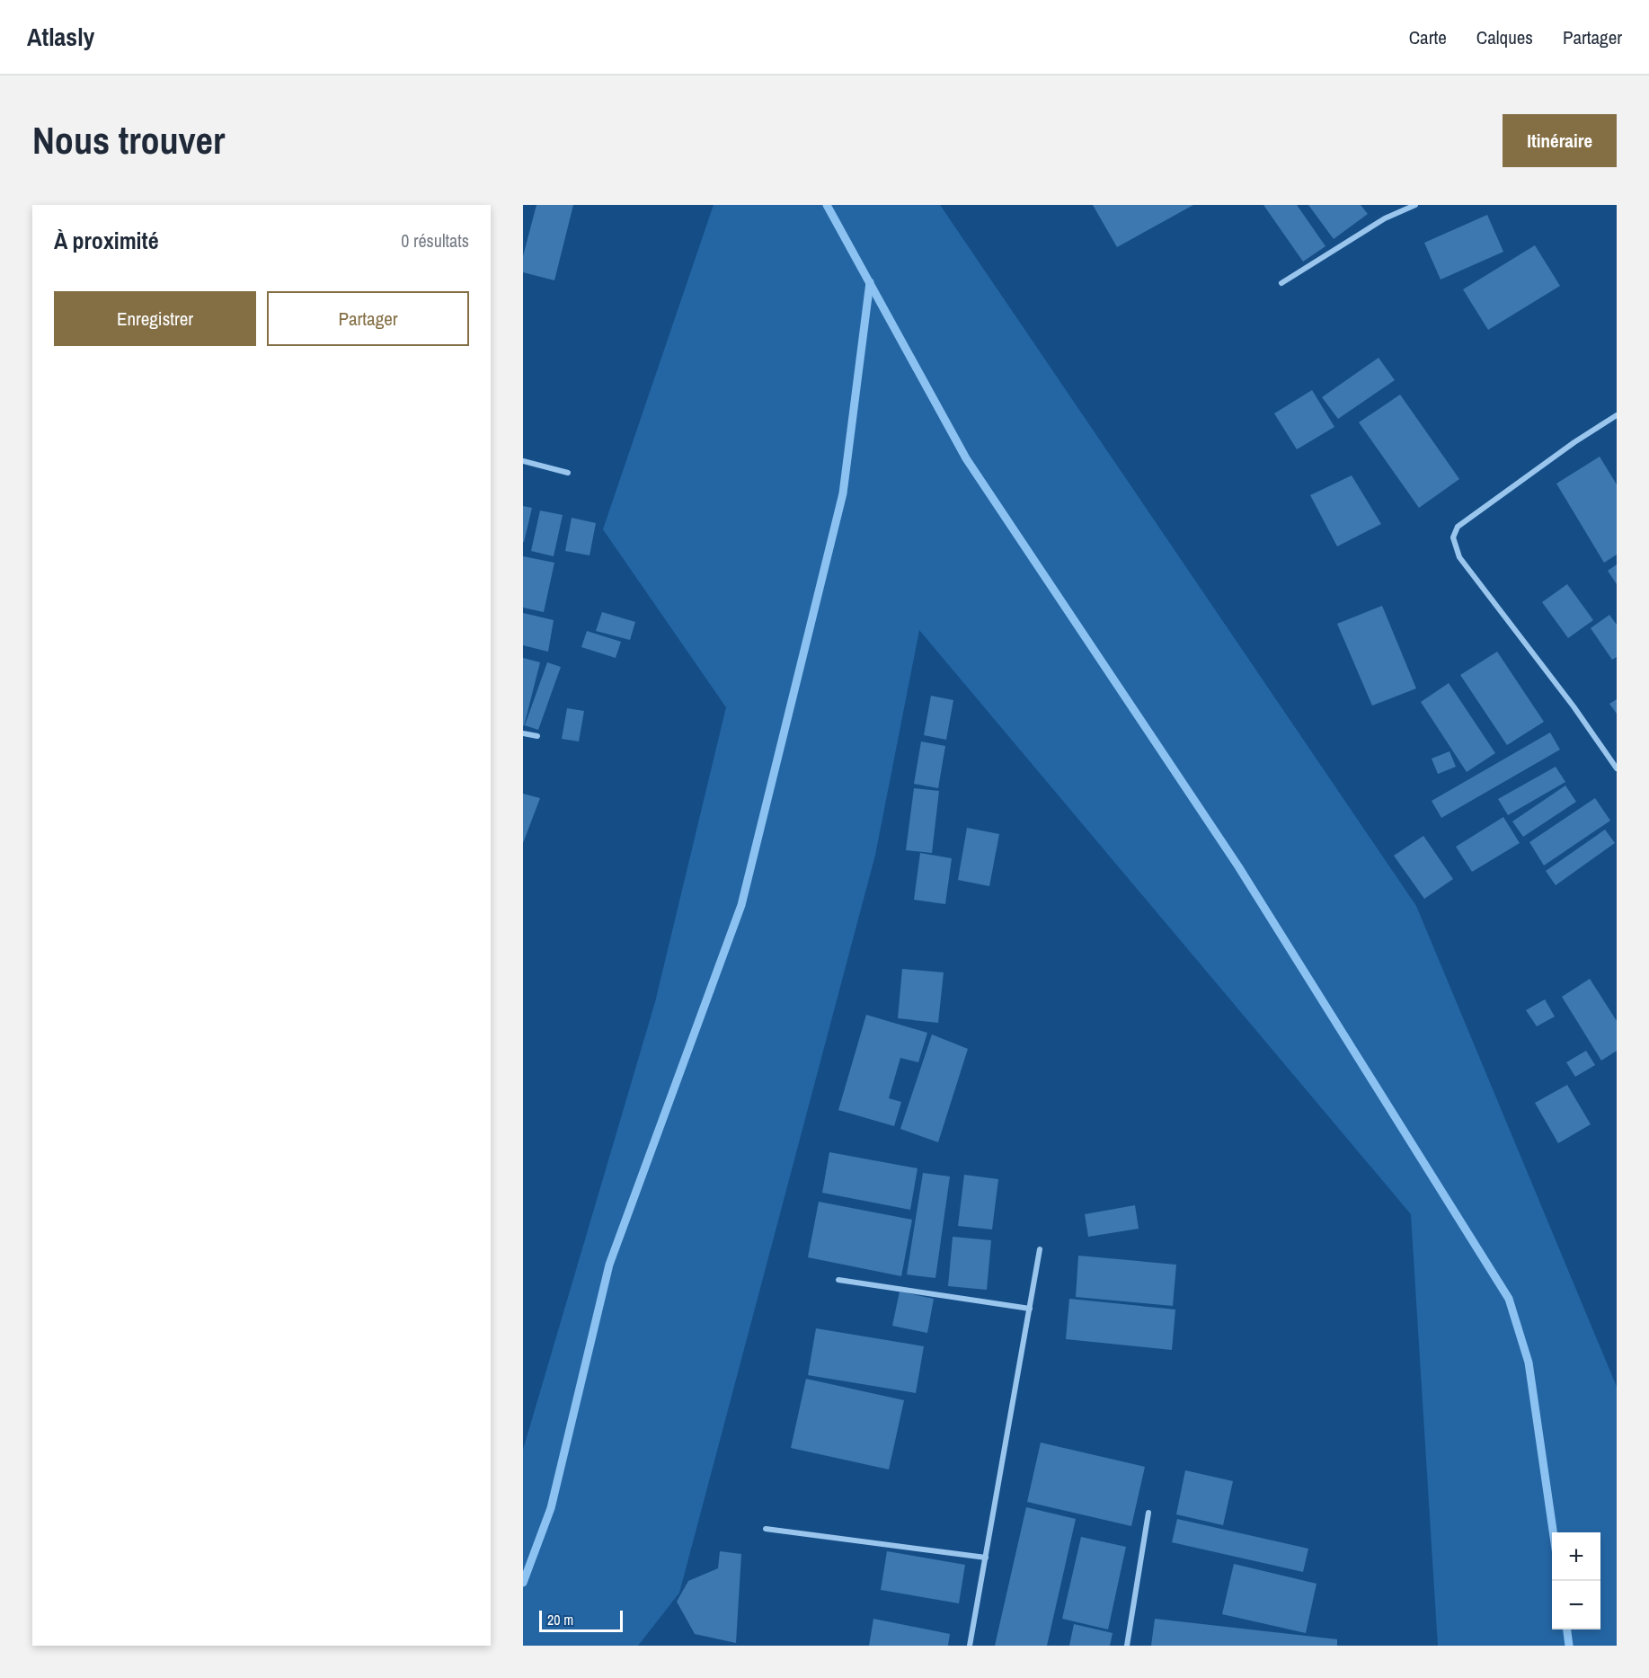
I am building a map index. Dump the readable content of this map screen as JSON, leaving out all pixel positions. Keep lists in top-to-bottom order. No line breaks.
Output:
{"scale_bar":"20 m","page":{"header":"Atlasly","nav":["Carte","Calques","Partager"],"buttons":["Itinéraire",["Enregistrer","Partager"]],"title":"Nous trouver","heading":["À proximité","0 résultats"],"map_buttons":["+","−"],"scale":"20 m"}}
